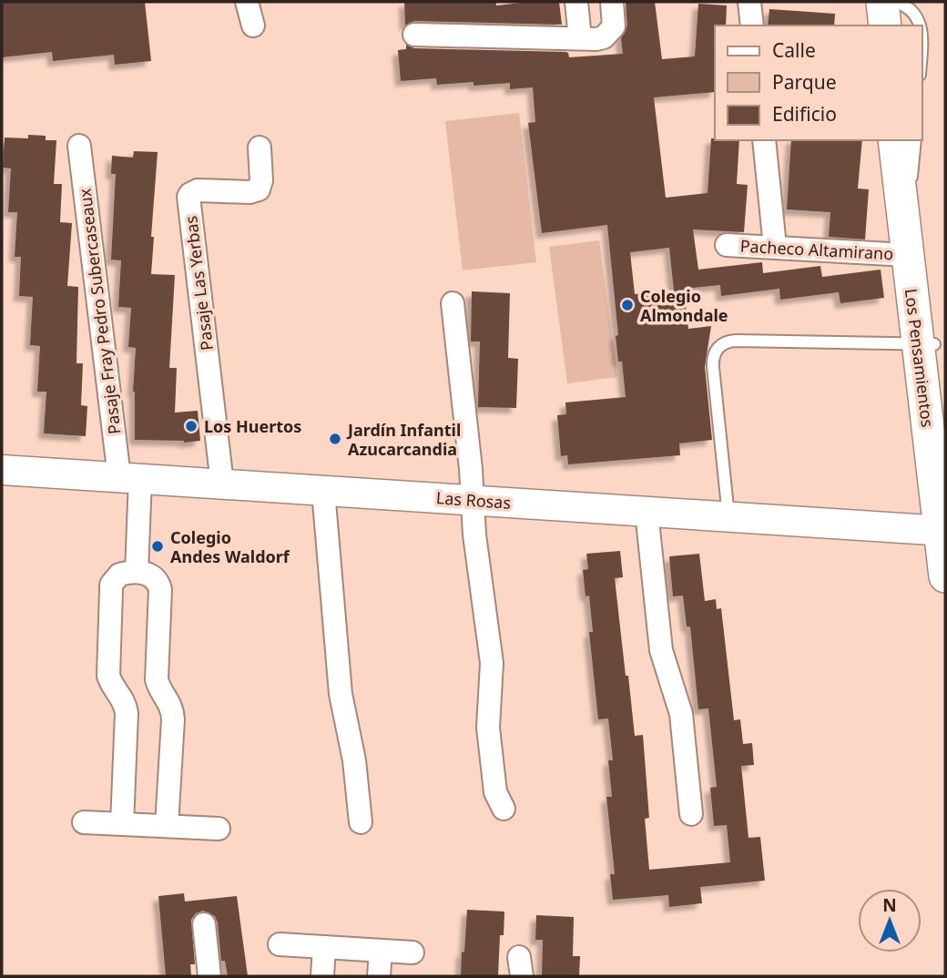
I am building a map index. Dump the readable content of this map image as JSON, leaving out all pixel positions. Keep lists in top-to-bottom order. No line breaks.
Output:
{"streets":{"main road":["Los Pensamientos"],"street":["Pacheco Altamirano","Pasaje Las Yerbas","Pasaje Fray Pedro Subercaseaux","Las Rosas"]},"crossings":[["Pacheco Altamirano","Los Pensamientos"],["Pasaje Las Yerbas","Las Rosas"],["Pasaje Fray Pedro Subercaseaux","Las Rosas"],["Los Pensamientos","Las Rosas"]],"places":["Colegio Almondale","Los Huertos","Jardín Infantil Azucarcandia","Colegio Andes Waldorf"],"legend":["Calle","Parque","Edificio"],"north":"top"}
